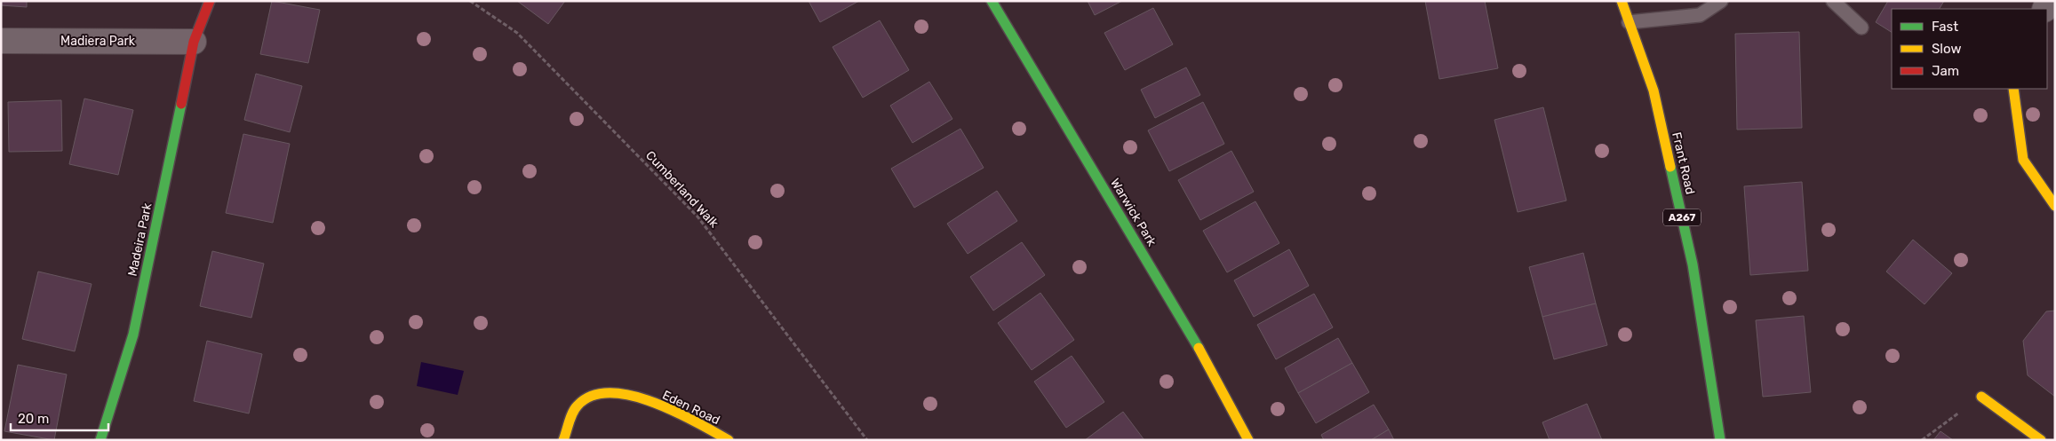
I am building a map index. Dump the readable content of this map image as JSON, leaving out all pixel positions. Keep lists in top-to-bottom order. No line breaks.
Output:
{"streets":{"street":["Madiera Park","Frant Road","Warwick Park","A267","Madeira Park","Eden Road"],"path":["Cumberland Walk"]},"crossings":[["Madiera Park","Madeira Park"]],"legend":["Fast","Slow","Jam"],"scale_bar":"20 m"}
